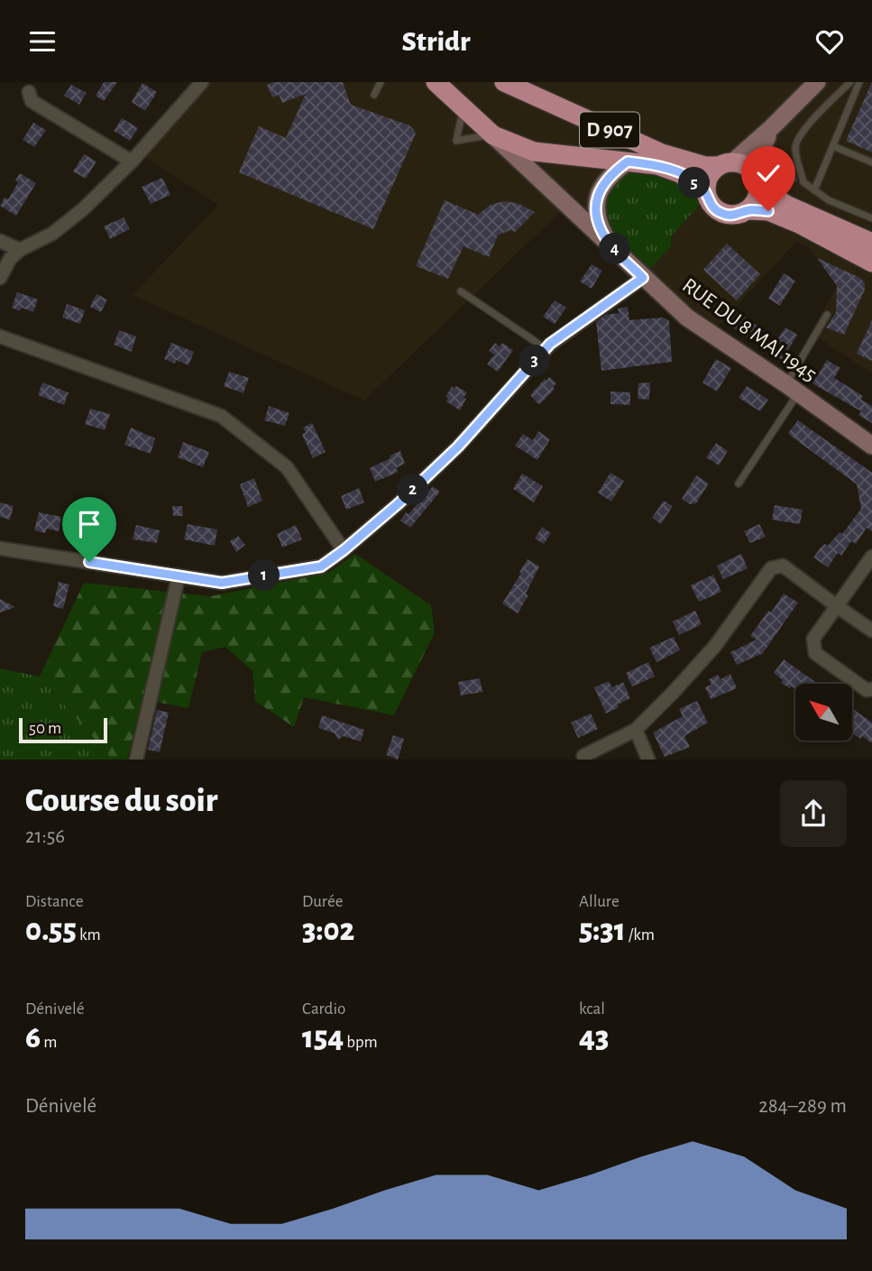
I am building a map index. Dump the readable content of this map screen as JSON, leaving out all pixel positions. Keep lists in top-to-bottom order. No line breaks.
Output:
{"streets":{"main road":["D 907"],"street":["RUE DU 8 MAI 1945"]},"crossings":[["D 907","RUE DU 8 MAI 1945"]],"scale_bar":"50 m","north":"top left","page":{"header":"Stridr","pins":["5","4","3","2","1"],"scale":"50 m","heading":["Course du soir","21:56"],"stats":[["Distance","0.55 km"],["Durée","3:02"],["Allure","5:31 /km"],["Dénivelé","6 m"],["Cardio","154 bpm"],["kcal","43"]],"chart":["Dénivelé","284–289 m"]}}
